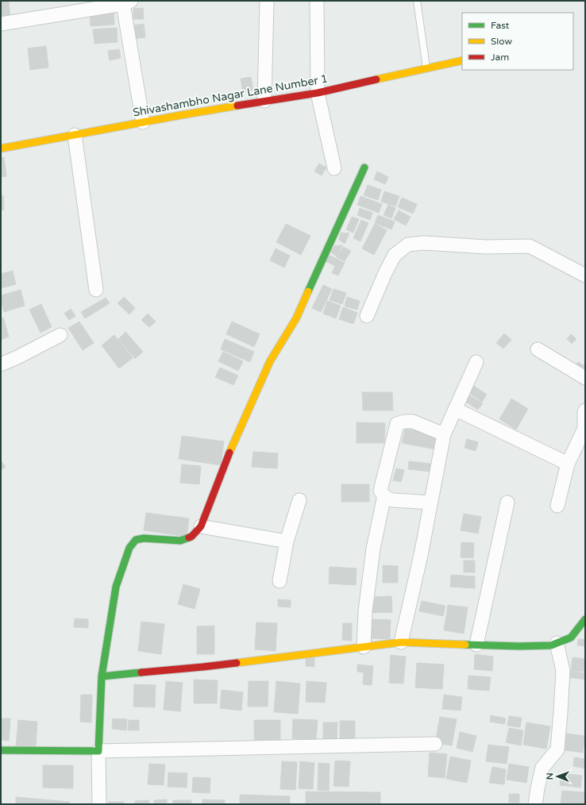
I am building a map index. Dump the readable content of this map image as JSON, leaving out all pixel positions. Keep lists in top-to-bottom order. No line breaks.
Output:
{"streets":{"street":["Shivashambho Nagar Lane Number 1"]},"legend":["Fast","Slow","Jam"],"north":"left"}
